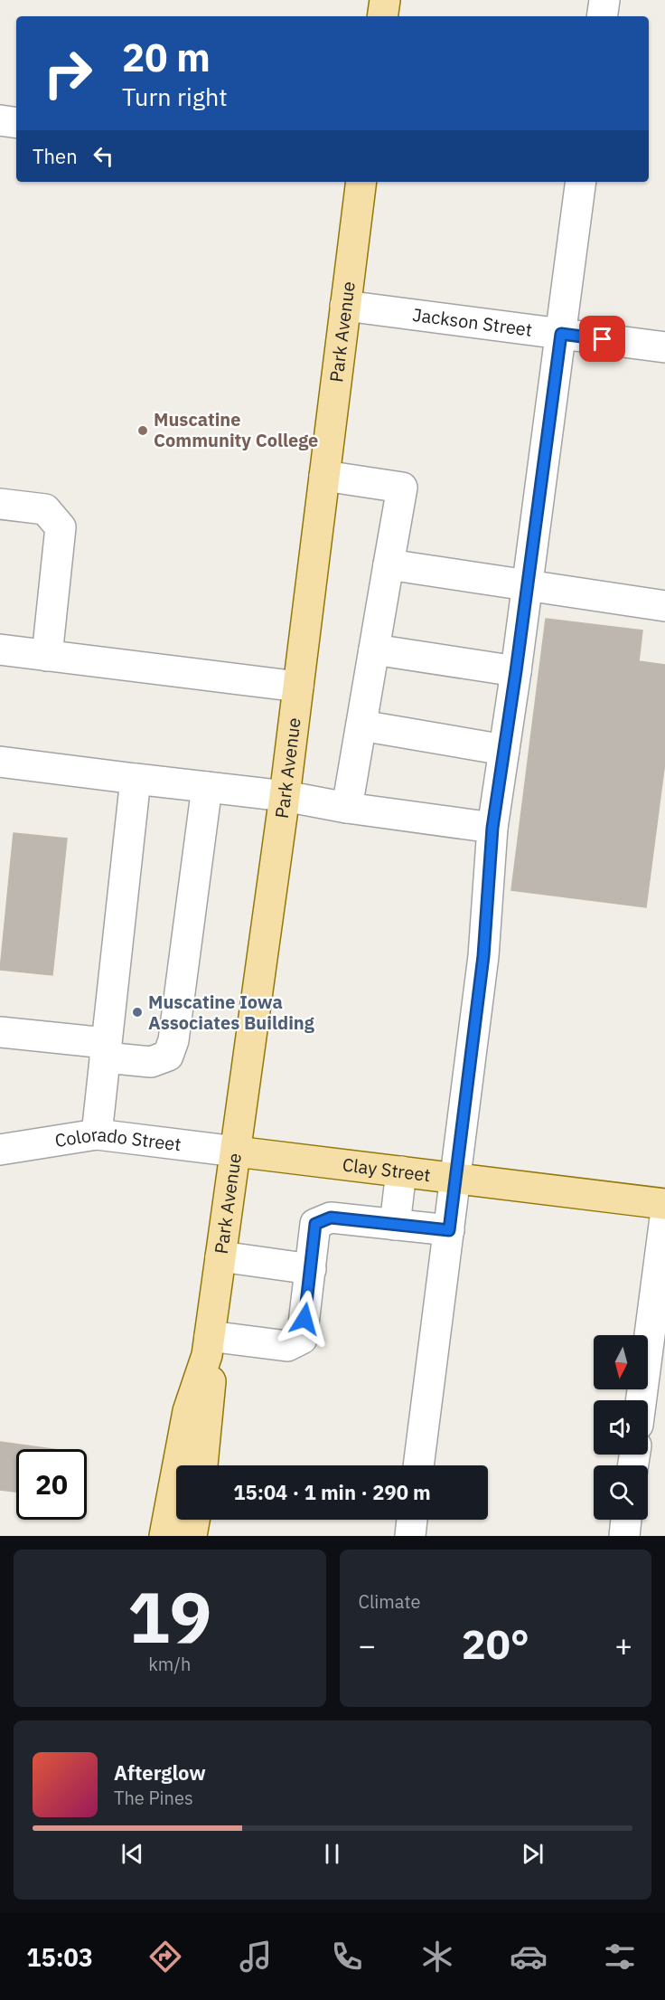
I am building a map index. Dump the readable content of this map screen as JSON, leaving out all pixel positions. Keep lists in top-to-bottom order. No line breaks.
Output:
{"streets":{"main road":["Park Avenue","Clay Street"],"street":["Jackson Street","Colorado Street"]},"crossings":[["Jackson Street","Park Avenue"],["Park Avenue","Colorado Street"],["Park Avenue","Clay Street"],["Colorado Street","Clay Street"]],"places":["Muscatine Community College","Muscatine Iowa Associates Building"],"north":"bottom","page":{"turn":["20 m","Turn right"],"then":"Then","limit":"20","trip":"15:04 · 1 min · 290 m","tile":[["19","km/h"],"Climate"],"heat":["−","20°","+"],"song":["Afterglow","The Pines"],"tabs":"15:03"}}
